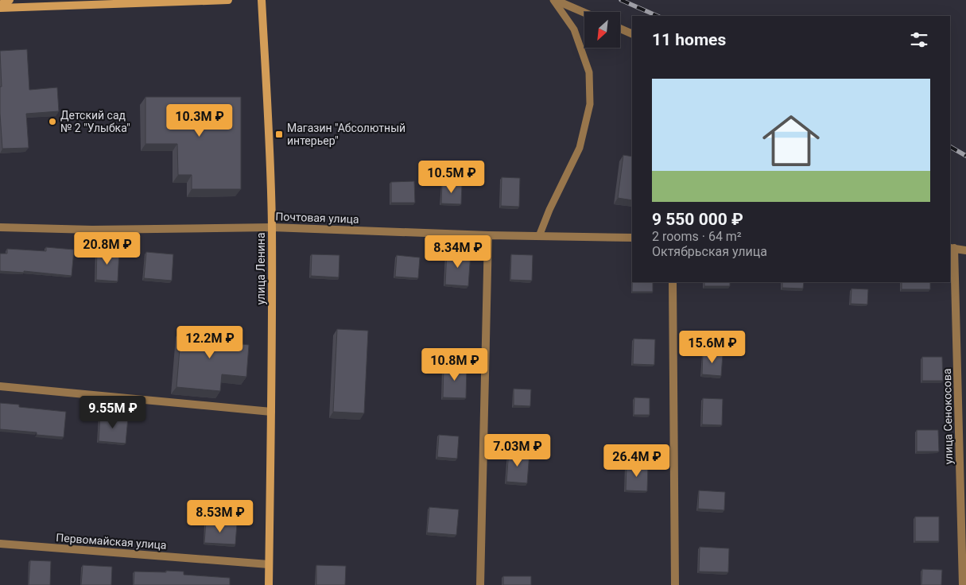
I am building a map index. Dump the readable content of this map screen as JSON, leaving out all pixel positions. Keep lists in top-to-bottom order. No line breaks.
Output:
{"streets":{"street":["Почтовая улица","улица Ленина","улица Сенокосова","Первомайская улица"]},"crossings":[["Почтовая улица","улица Ленина"],["улица Ленина","Первомайская улица"]],"places":{"other":["Детский сад № 2 \"Улыбка\""],"transit":["Магазин \"Абсолютный интерьер\""]},"north":"bottom left","page":{"heading":"11 homes","list":[{"name":"9 550 000 ₽","note":"2 rooms · 64 m² · Октябрьская улица"}],"price":["10.3M ₽","10.5M ₽","20.8M ₽","8.34M ₽","12.2M ₽","15.6M ₽","10.8M ₽","9.55M ₽","7.03M ₽","26.4M ₽","8.53M ₽"]}}
